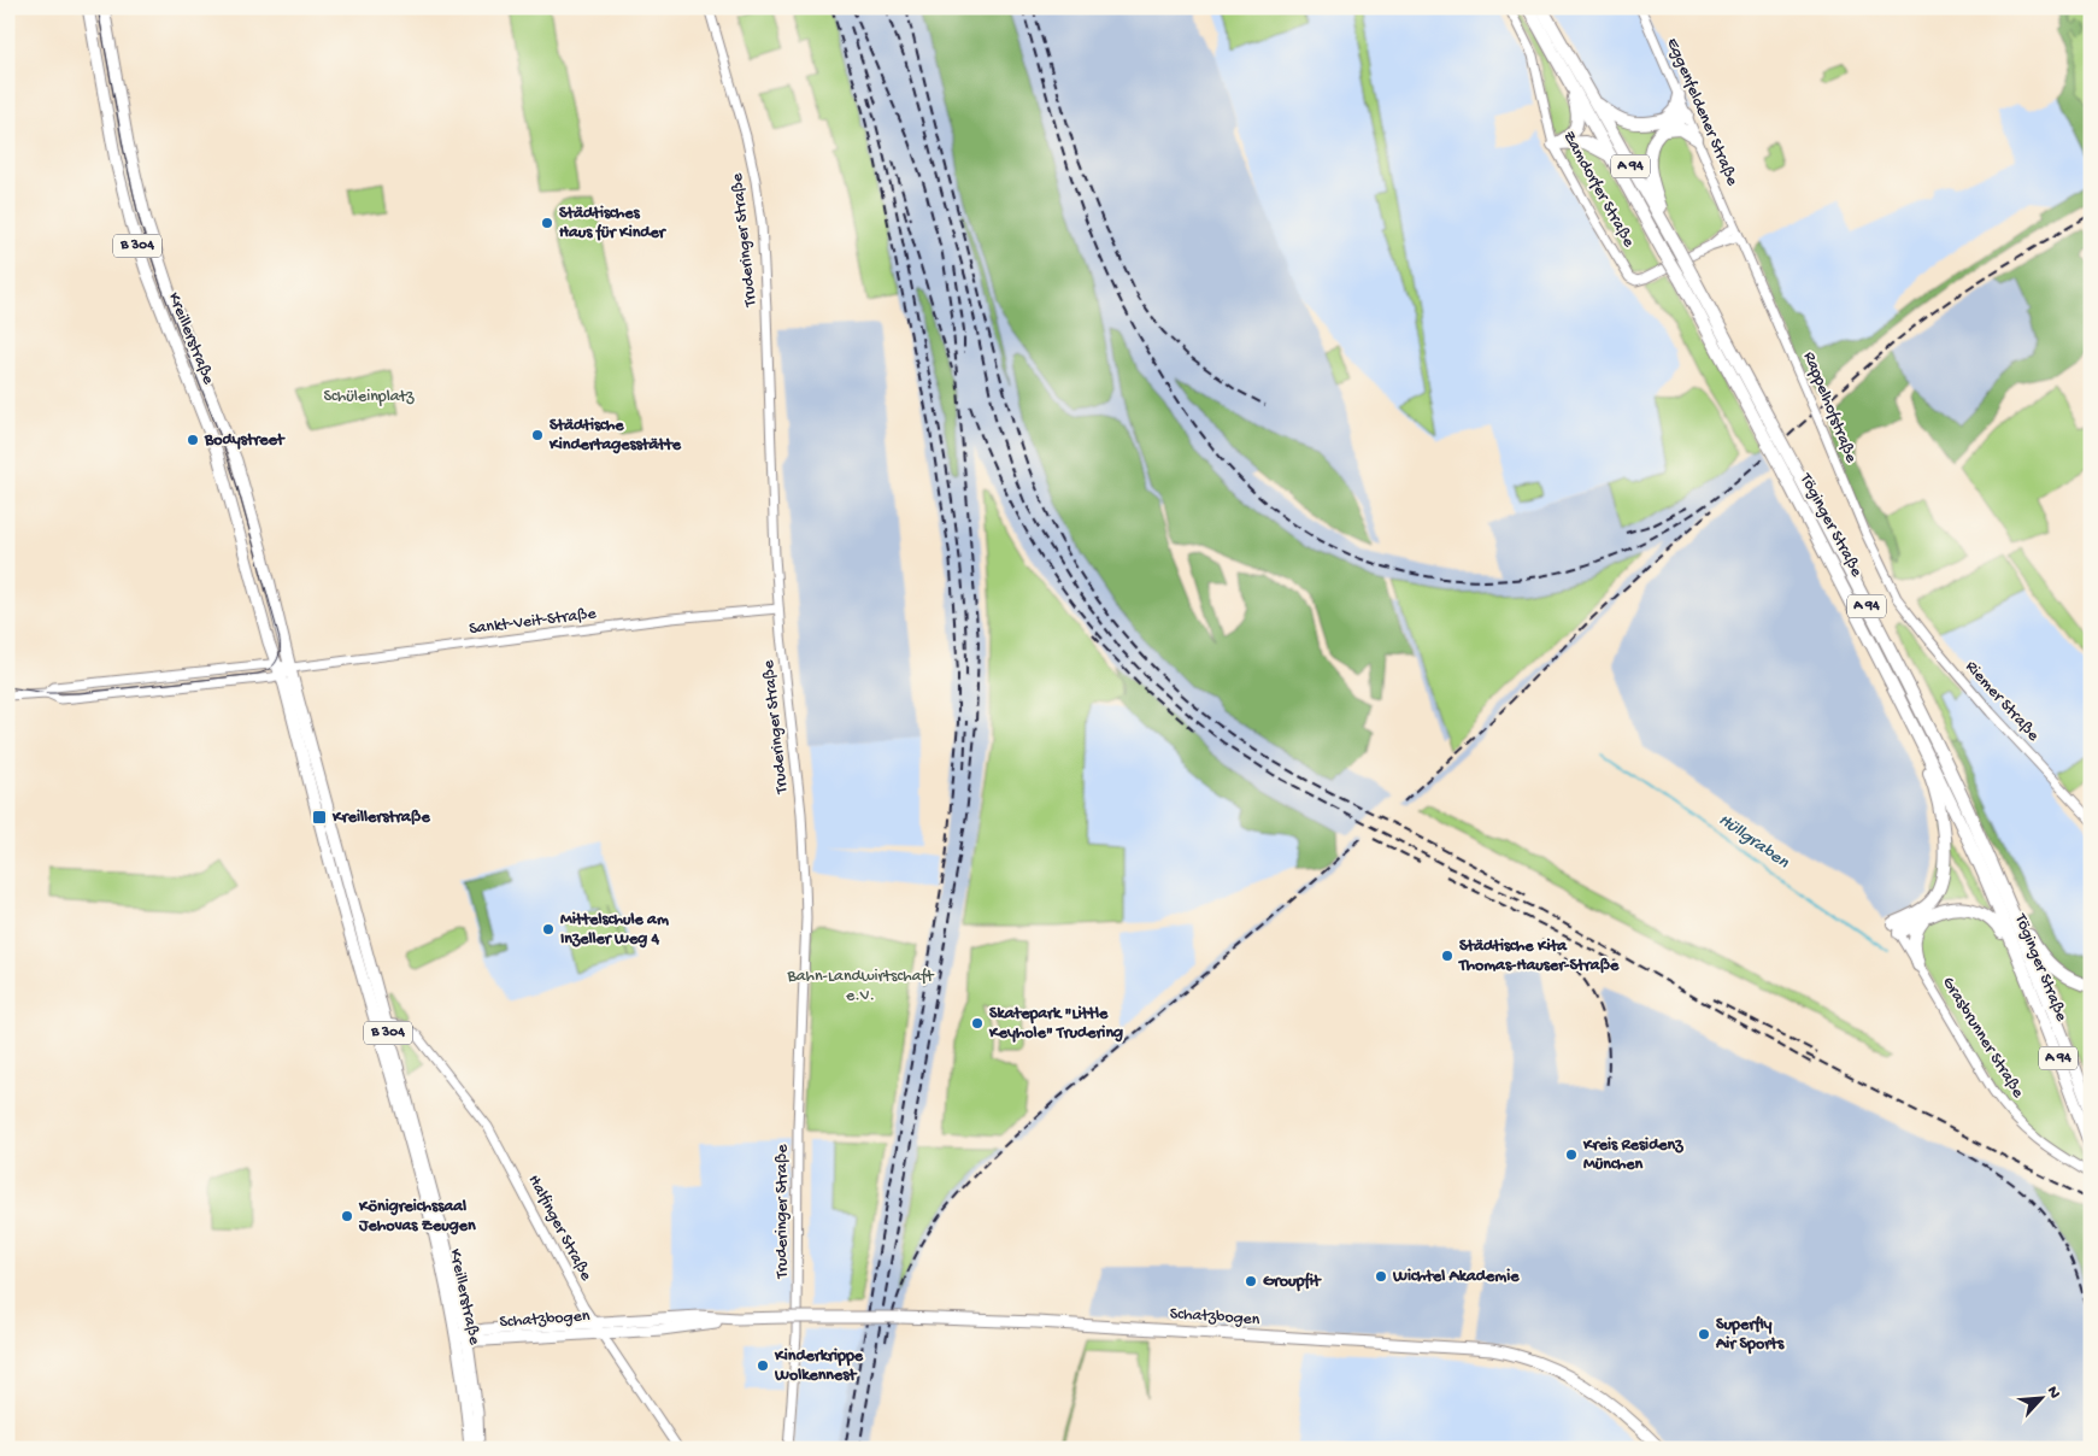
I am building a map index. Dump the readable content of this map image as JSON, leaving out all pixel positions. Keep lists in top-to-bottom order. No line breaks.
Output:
{"streets":{"highway":["A 94","Töginger Straße"],"main road":["B 304","Kreillerstraße","Schatzbogen"],"street":["Eggenfeldener Straße","Zamdorfer Straße","Truderinger Straße","Rappelhofstraße","Sankt-Veit-Straße","Riemer Straße","Grasbrunner Straße","Halfinger Straße"]},"crossings":[["Eggenfeldener Straße","Zamdorfer Straße"],["Eggenfeldener Straße","Rappelhofstraße"],["Zamdorfer Straße","Rappelhofstraße"],["Truderinger Straße","Sankt-Veit-Straße"],["Kreillerstraße","Sankt-Veit-Straße"],["Kreillerstraße","Halfinger Straße"],["Kreillerstraße","Schatzbogen"],["Rappelhofstraße","Riemer Straße"],["Halfinger Straße","Schatzbogen"]],"water":["Hüllgraben"],"parks":["Schüleinplatz","Bahn-Landwirtschaft e.V."],"places":{"other":["Städtisches Haus für Kinder","Städtische Kindertagesstätte","Bodystreet","Mittelschule am Inzeller Weg 4","Städtische Kita Thomas-Hauser-Straße","Skatepark \"Little Keyhole\" Trudering","Kreis Residenz München","Königreichssaal Jehovas Zeugen","Wichtel Akademie","Groupfit","Superfly Air Sports","Kinderkrippe Wolkennest"],"transit":["Kreillerstraße"]},"north":"top right"}
